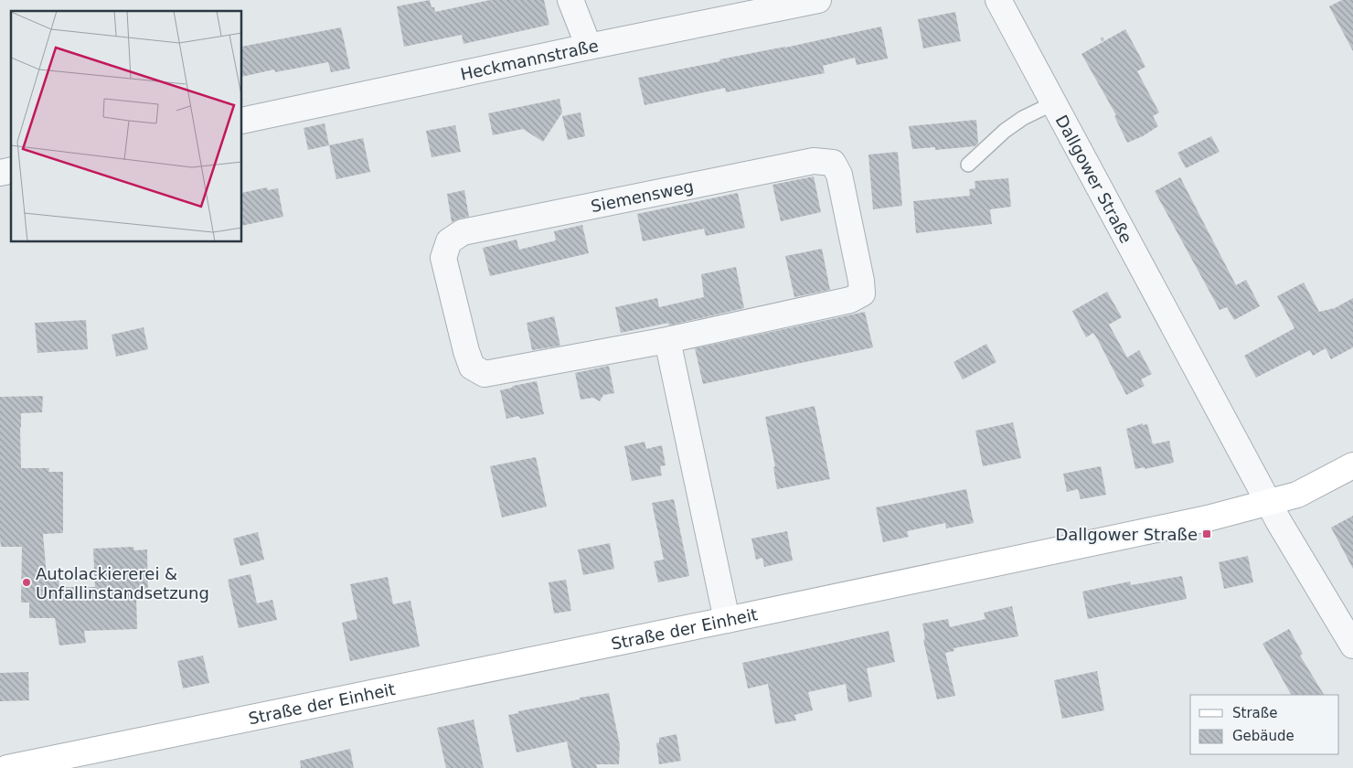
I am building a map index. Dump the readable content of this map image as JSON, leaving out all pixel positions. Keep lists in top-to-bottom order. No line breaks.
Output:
{"streets":{"street":["Heckmannstraße","Dallgower Straße","Siemensweg","Straße der Einheit"]},"crossings":[["Dallgower Straße","Straße der Einheit"]],"places":{"transit":["Dallgower Straße"],"other":["Autolackiererei & Unfallinstandsetzung"]},"legend":["Straße","Gebäude"]}
